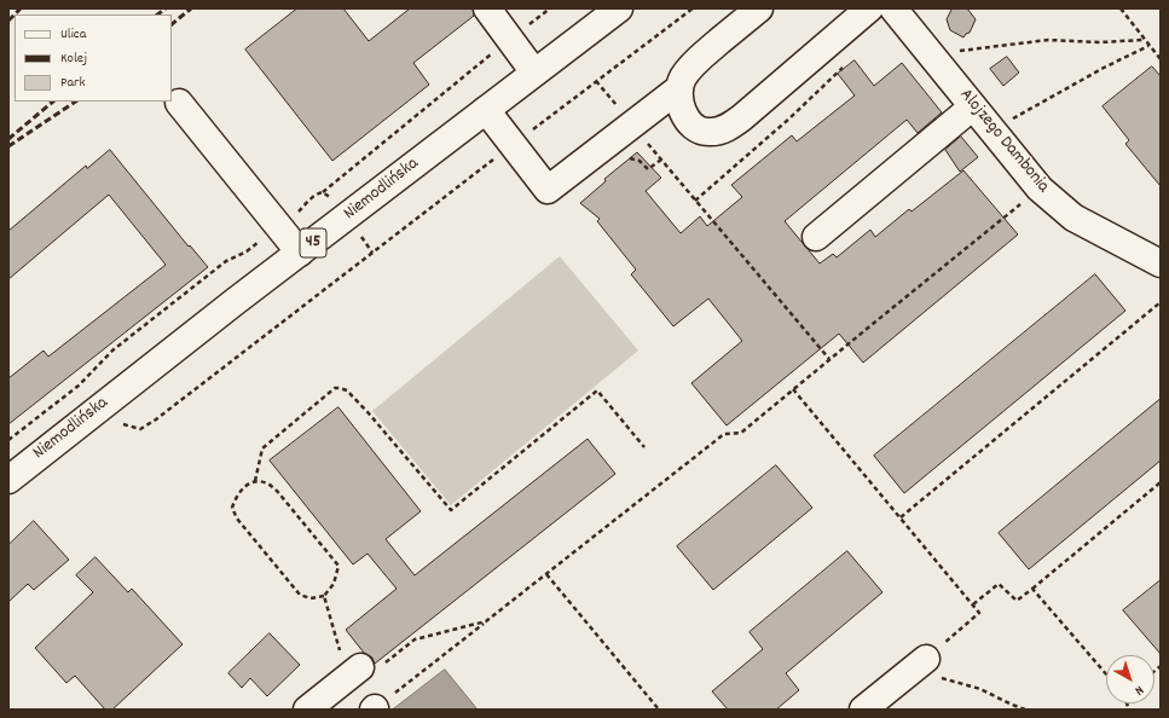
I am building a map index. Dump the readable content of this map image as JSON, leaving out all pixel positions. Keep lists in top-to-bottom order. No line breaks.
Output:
{"streets":{"main road":["Alojzego Dambonia","Niemodlińska","45"]},"legend":["Ulica","Kolej","Park"],"north":"bottom right"}
